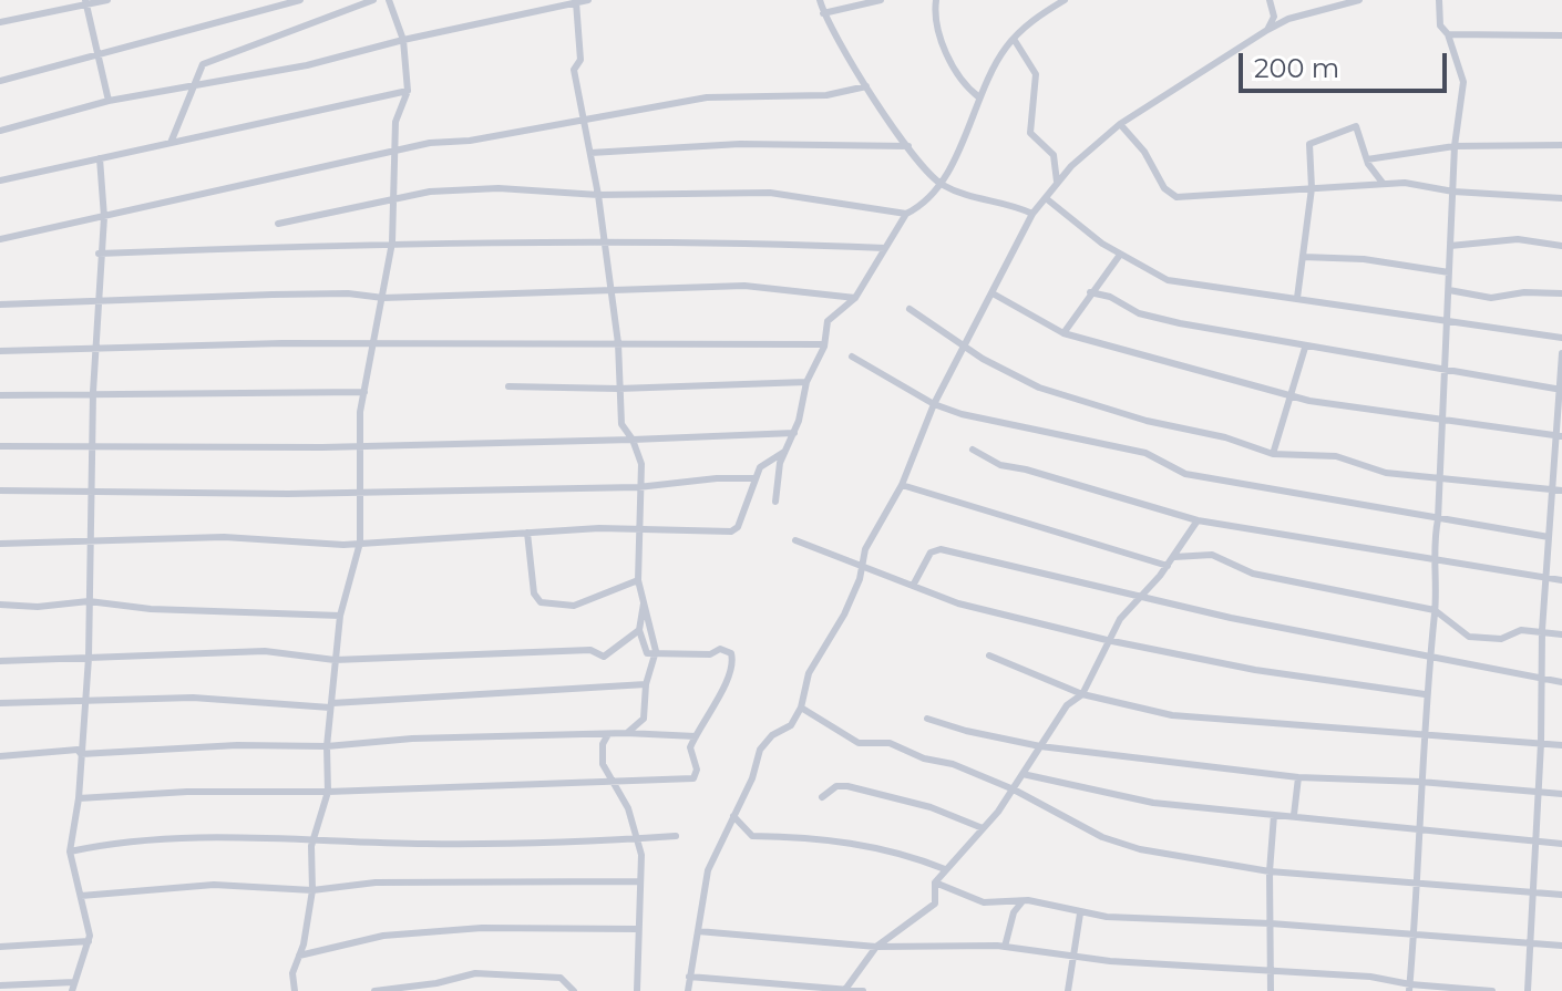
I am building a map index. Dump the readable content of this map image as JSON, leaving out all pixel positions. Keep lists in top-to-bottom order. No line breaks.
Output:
{"scale_bar":"200 m"}
